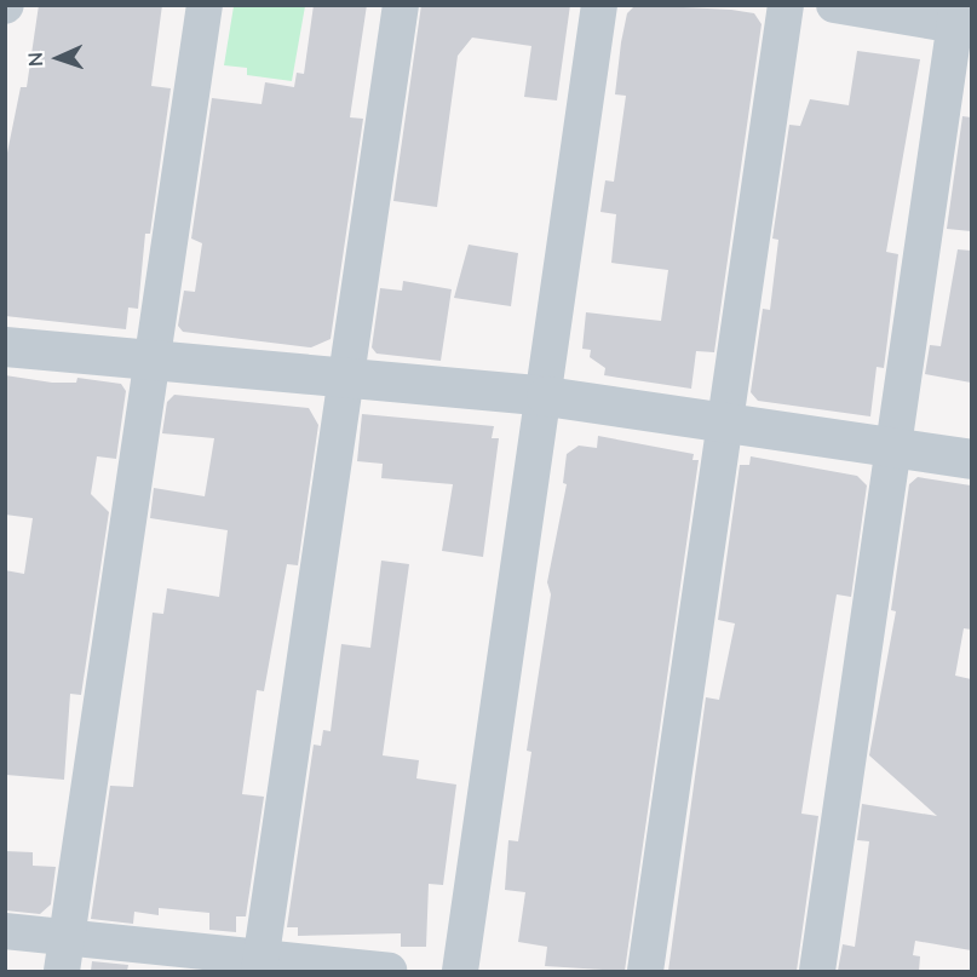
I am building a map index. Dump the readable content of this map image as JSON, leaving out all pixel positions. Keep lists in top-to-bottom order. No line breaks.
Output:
{"north":"left"}
